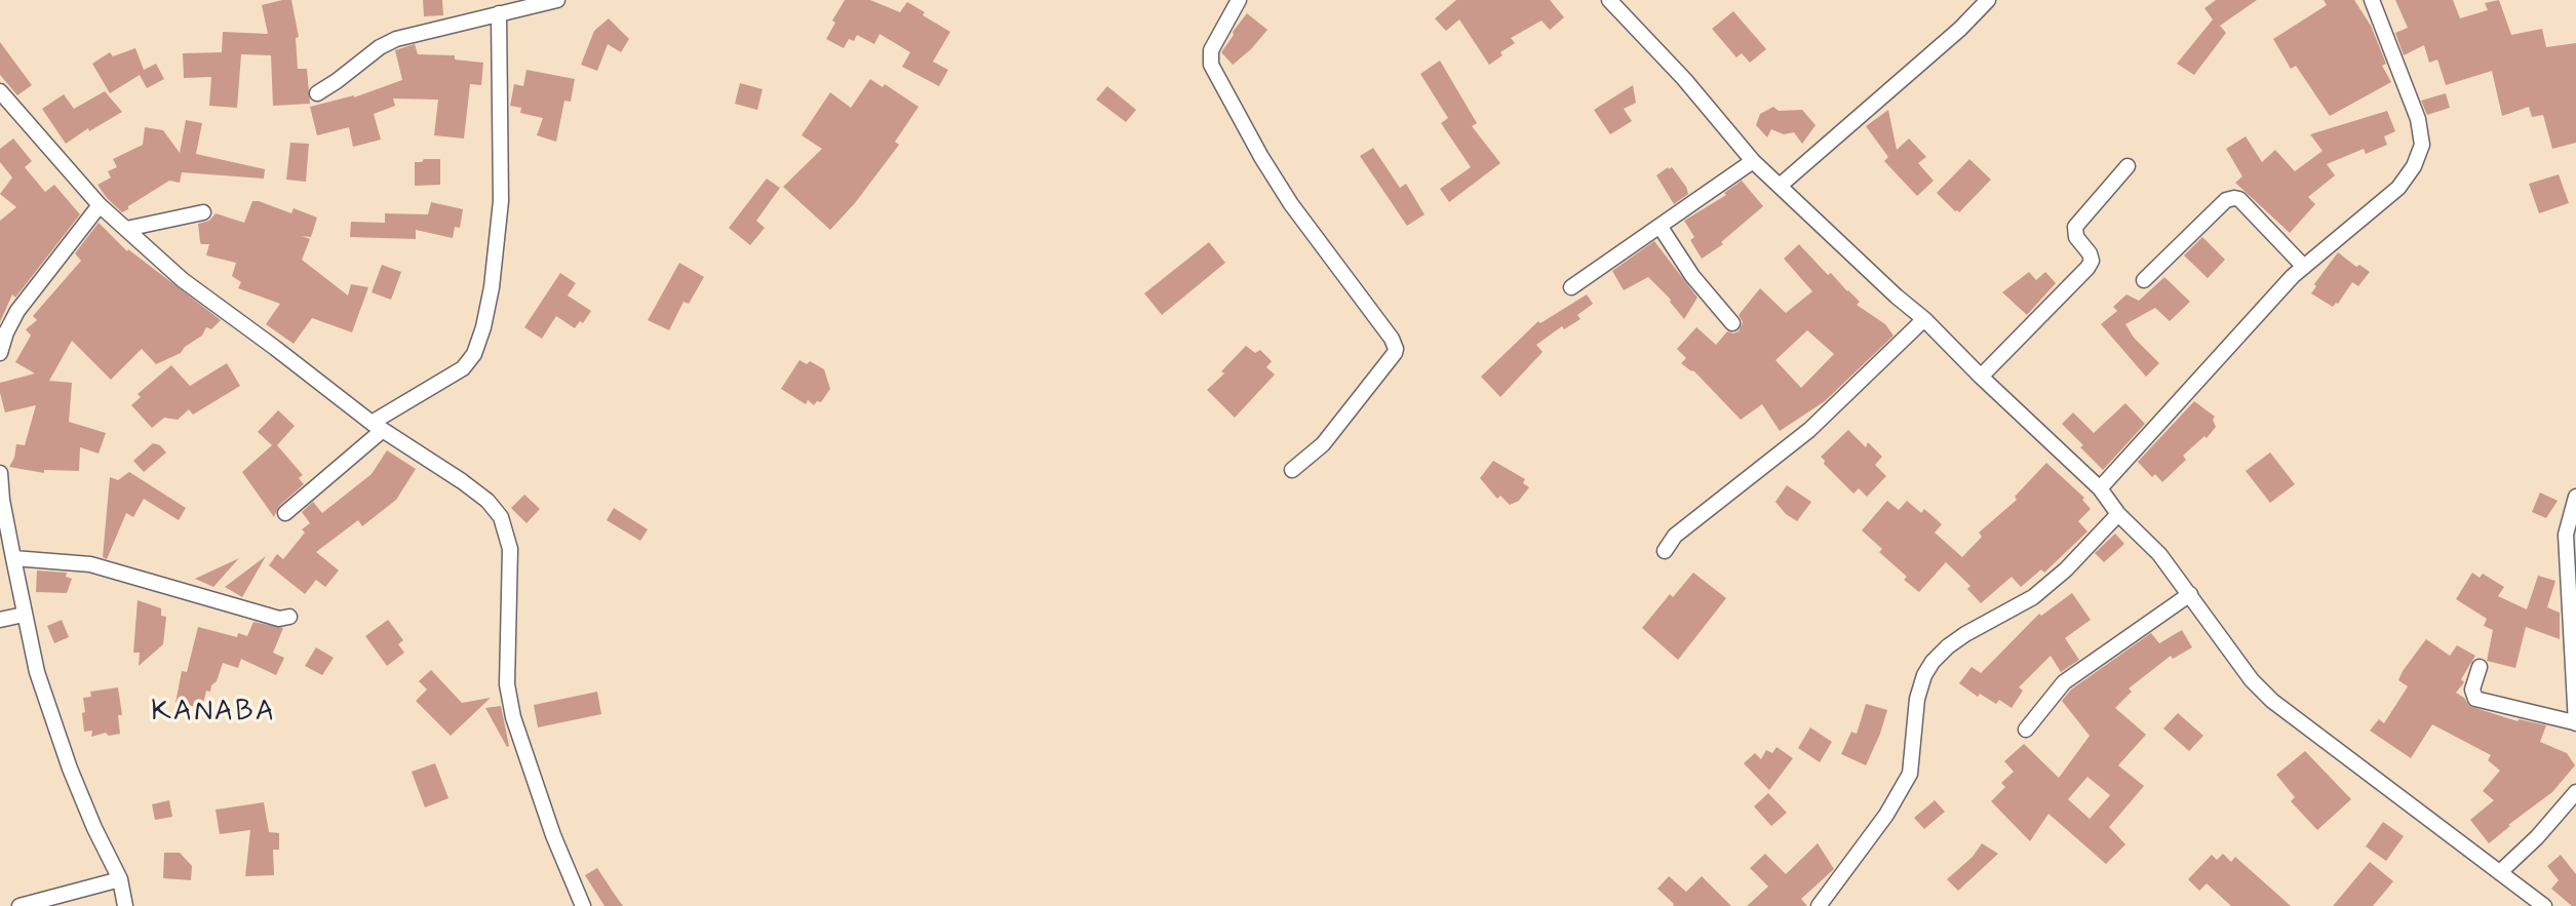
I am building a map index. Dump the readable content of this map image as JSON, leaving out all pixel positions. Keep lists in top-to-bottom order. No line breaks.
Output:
{"districts":["KANABA"]}
